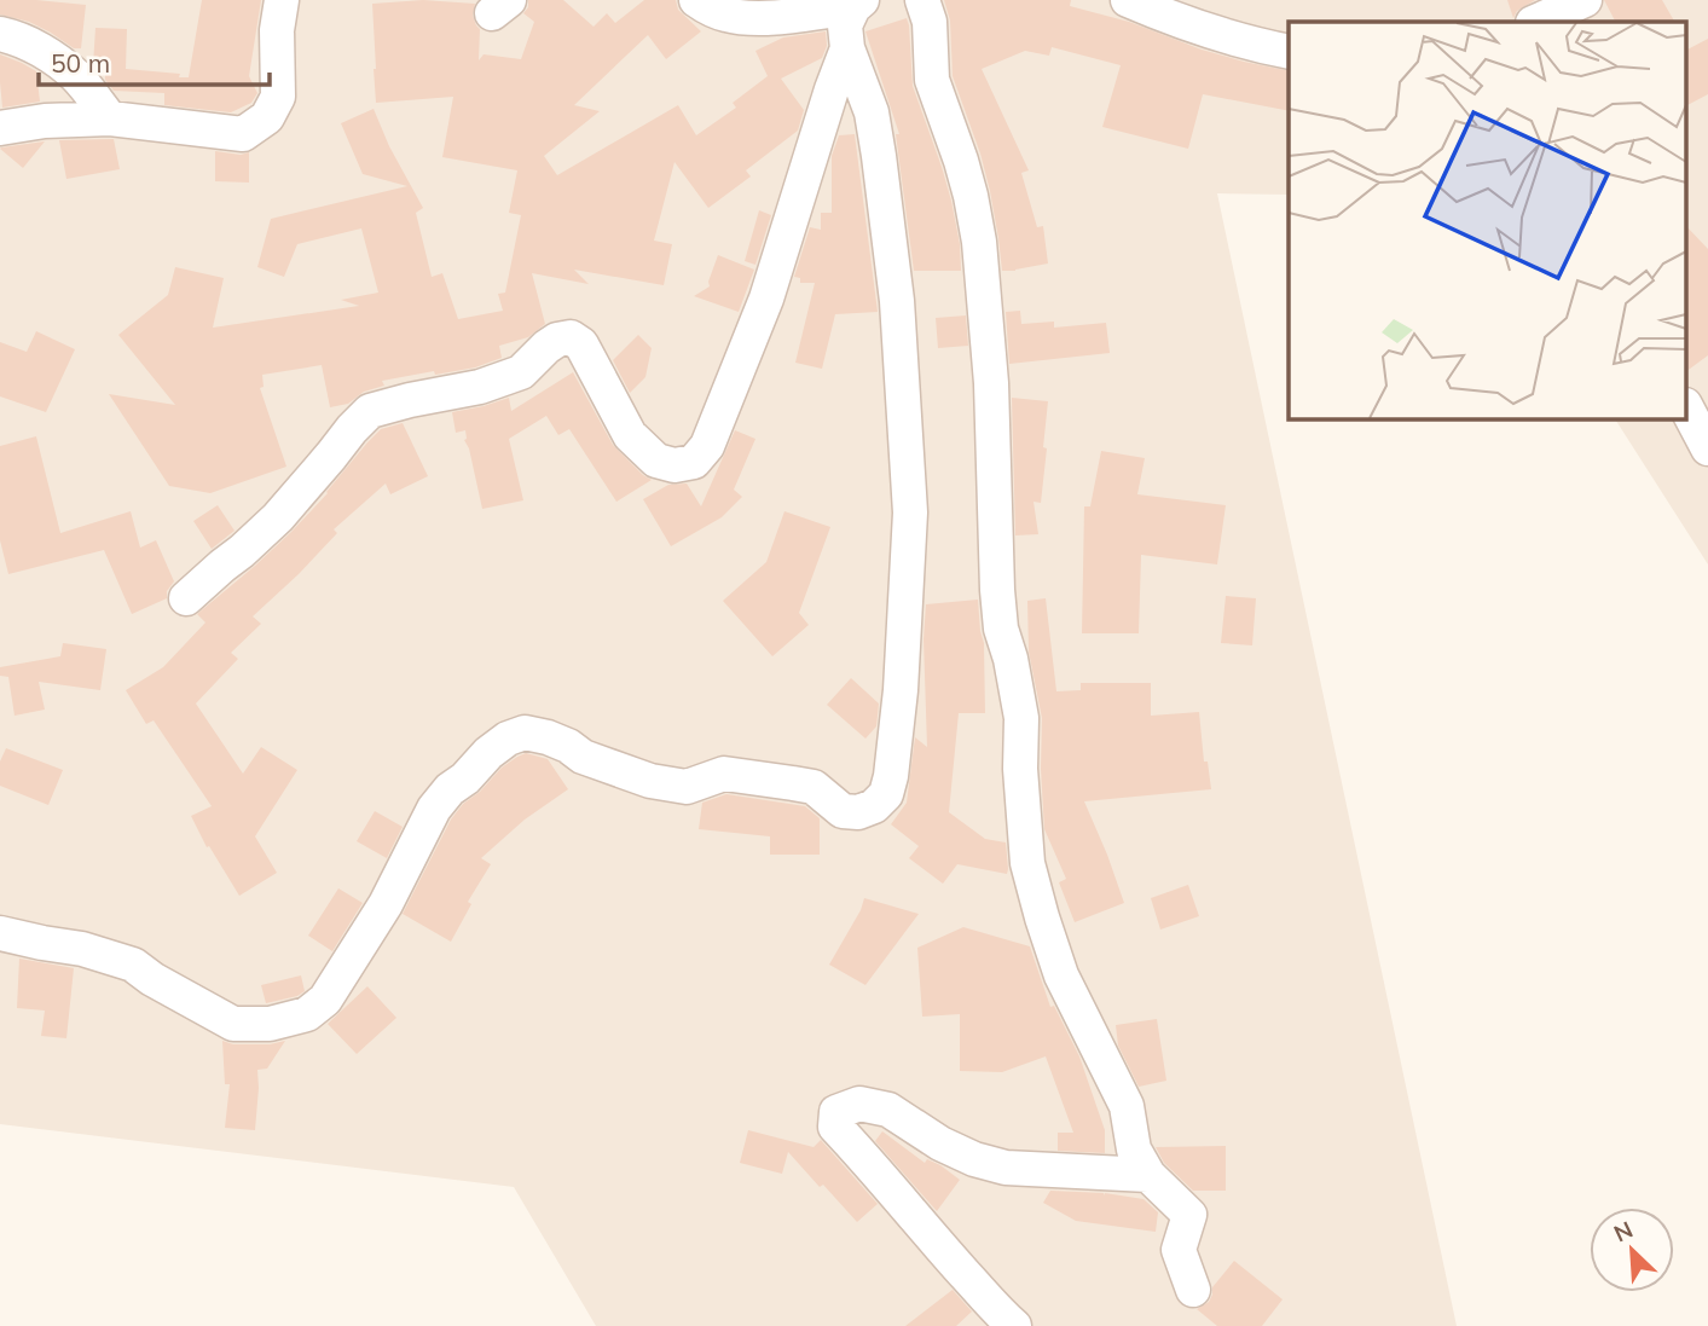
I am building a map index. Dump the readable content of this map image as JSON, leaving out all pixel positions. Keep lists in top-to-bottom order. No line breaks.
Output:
{"scale_bar":"50 m","north":"top left"}
